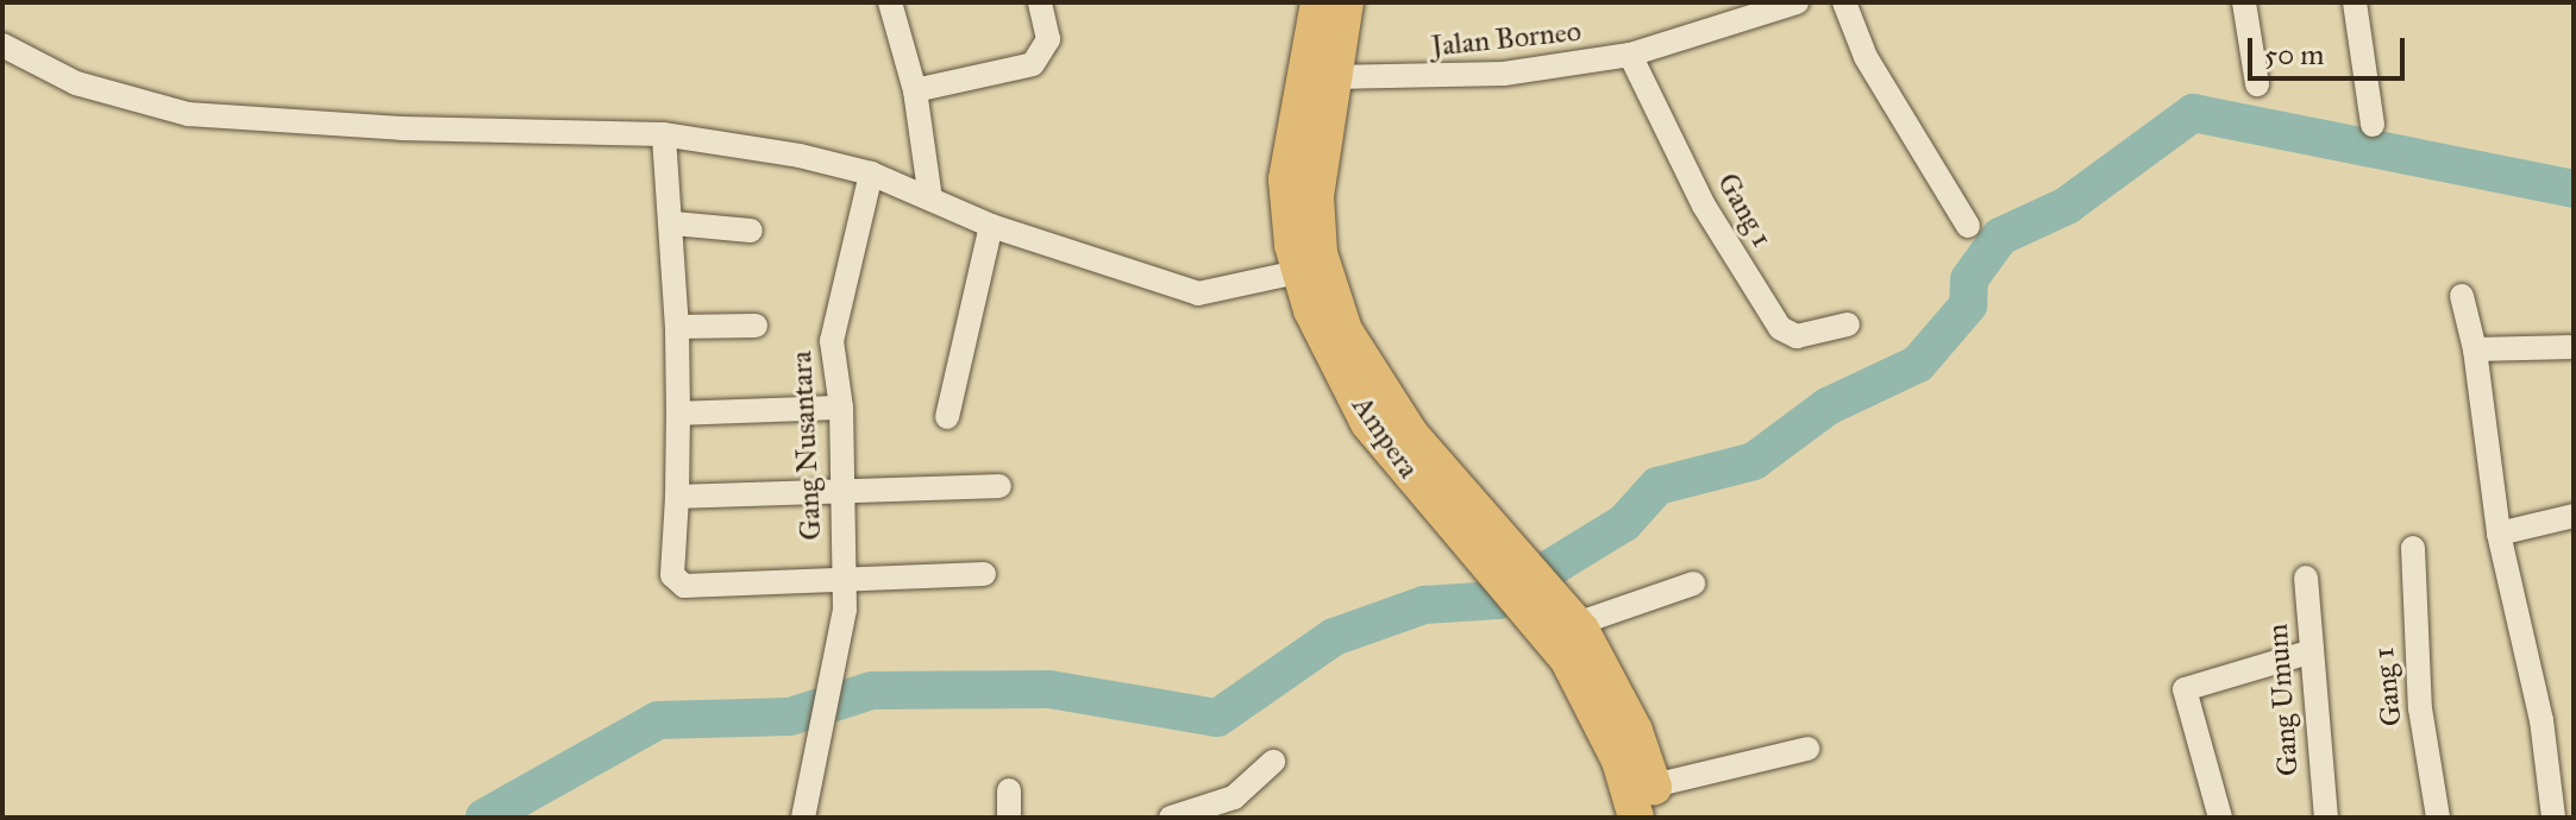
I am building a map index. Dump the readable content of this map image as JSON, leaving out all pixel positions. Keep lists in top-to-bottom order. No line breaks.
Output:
{"streets":{"main road":["Ampera"],"street":["Jalan Borneo","Gang 1","Gang Nusantara","Gang Umum"]},"crossings":[["Jalan Borneo","Gang 1"],["Jalan Borneo","Ampera"]],"scale_bar":"50 m"}
